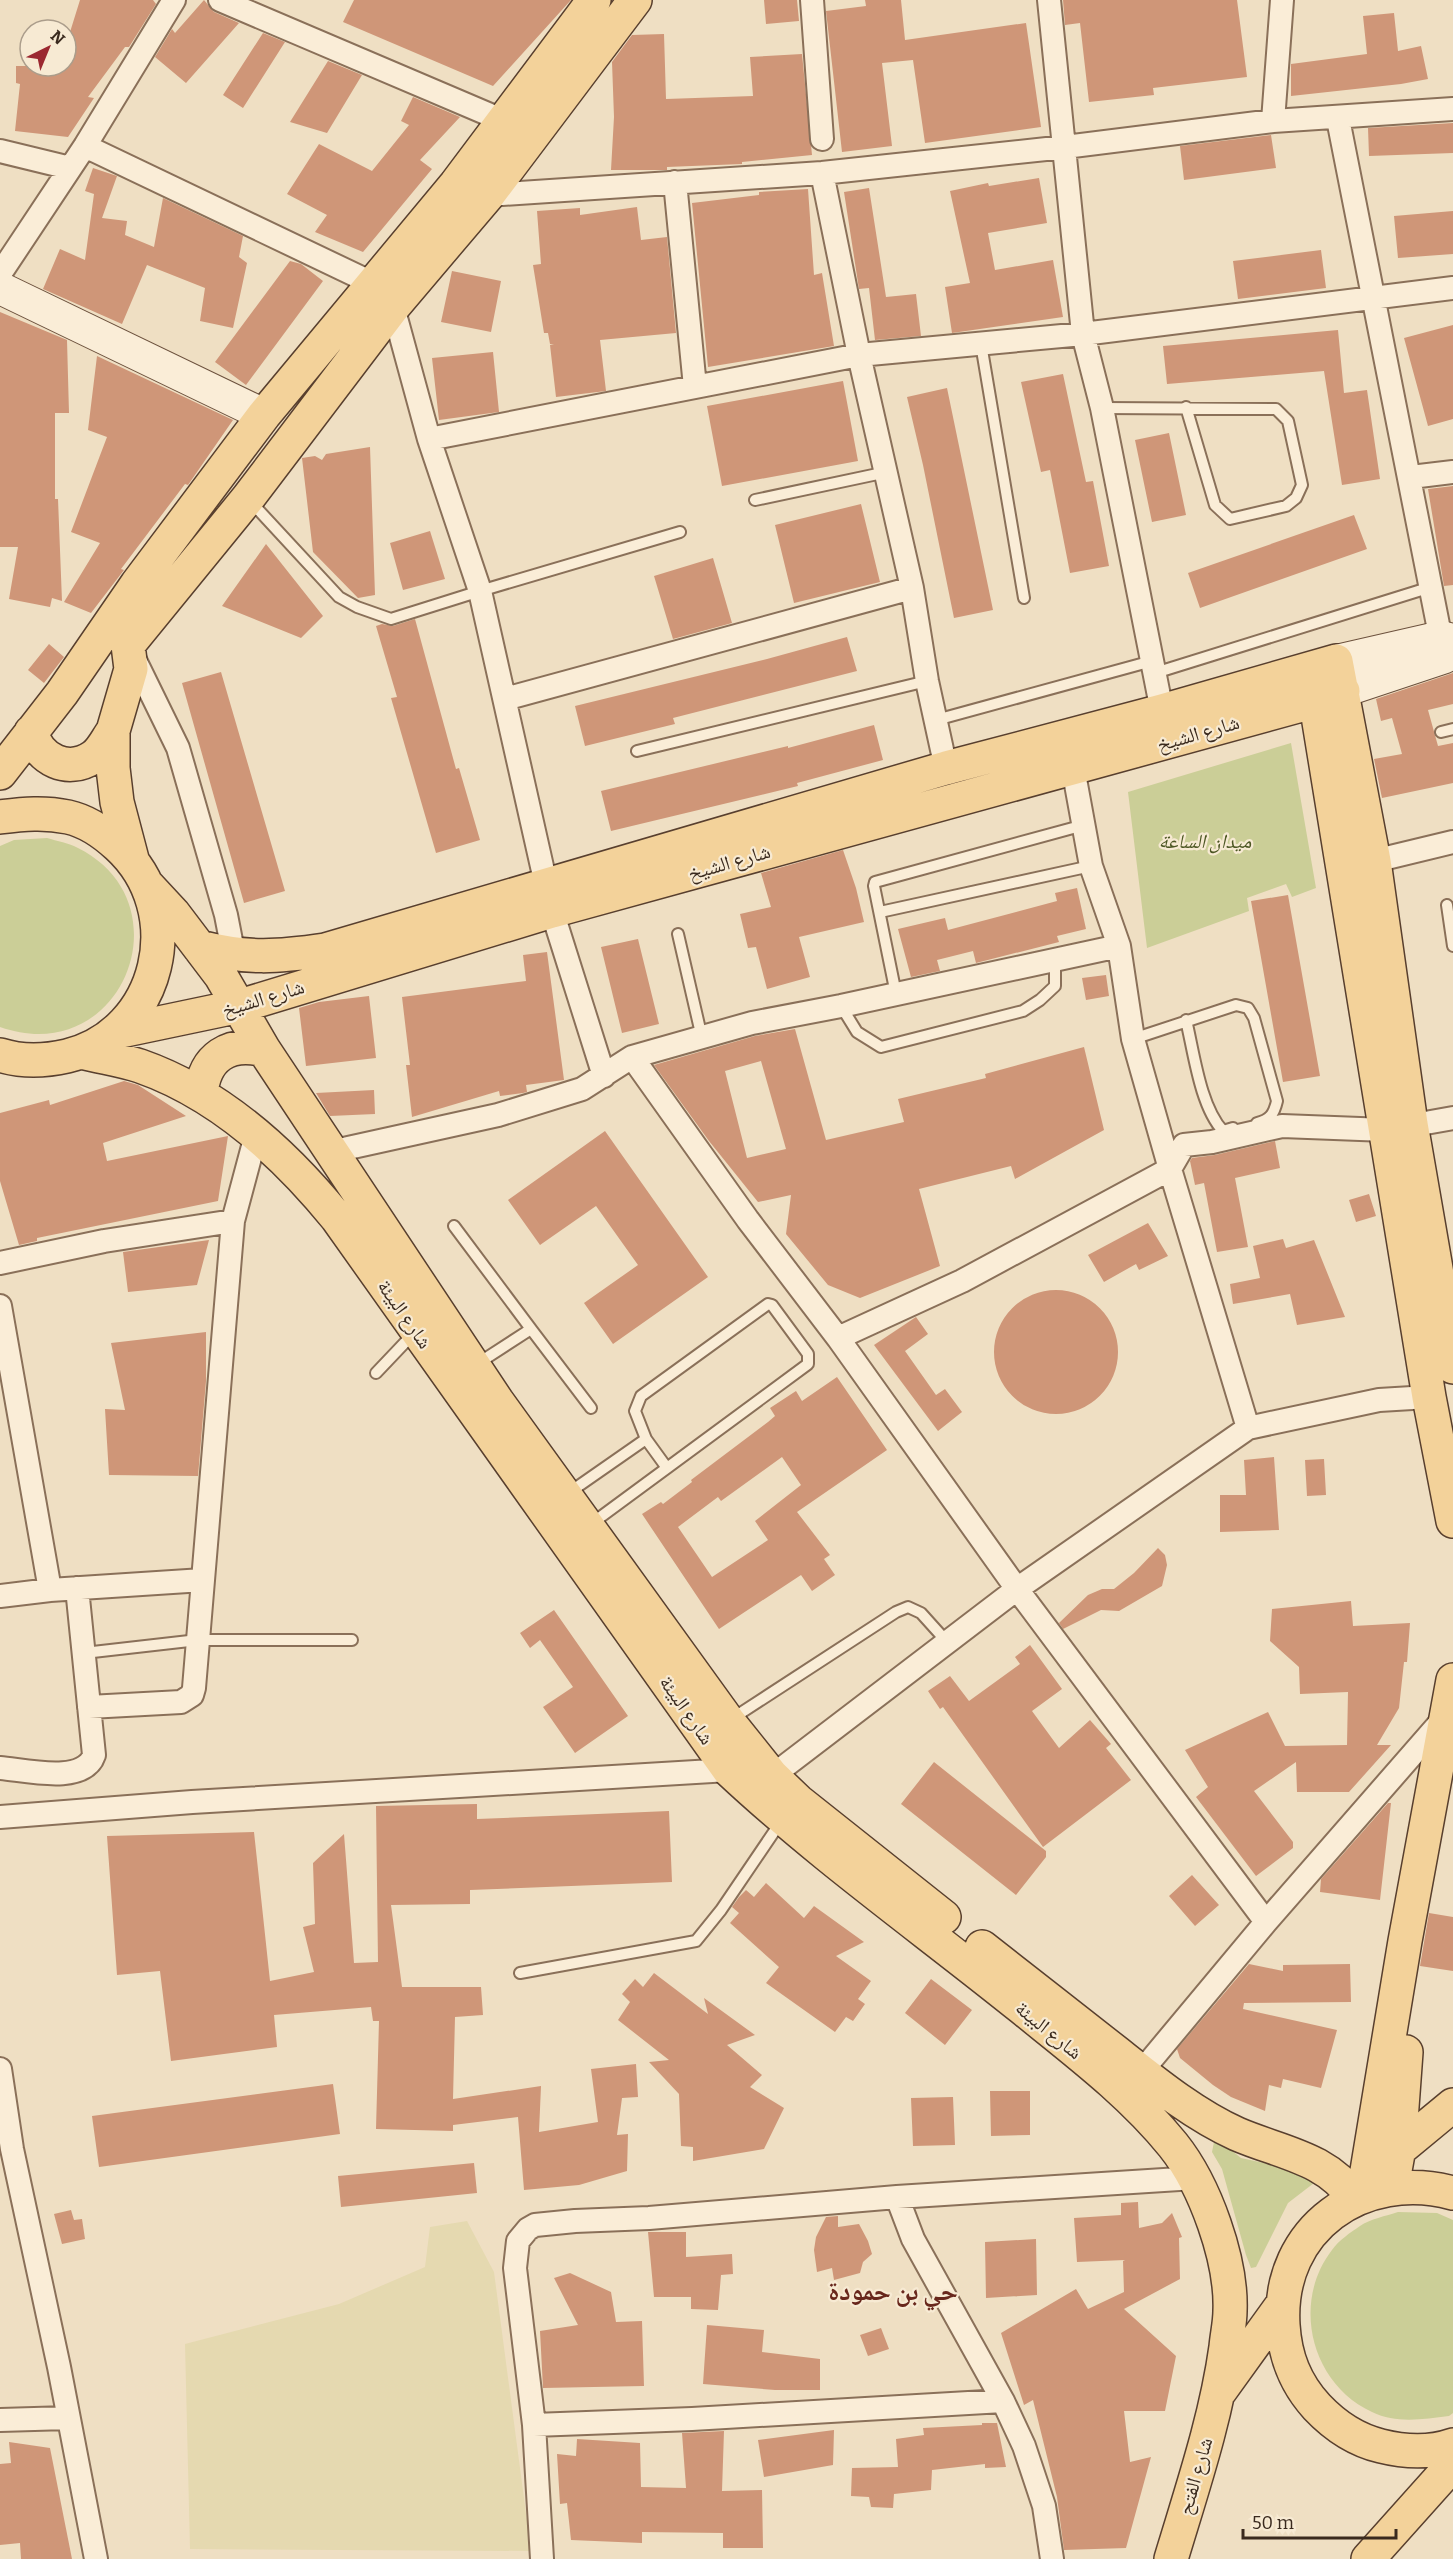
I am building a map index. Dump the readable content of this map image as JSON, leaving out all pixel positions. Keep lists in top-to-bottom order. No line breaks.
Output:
{"streets":{"main road":["شارع الشيخ","شارع البيئة","شارع الفتح"]},"crossings":[["شارع الشيخ","شارع البيئة"],["شارع البيئة","شارع الفتح"]],"districts":["حي بن حمودة"],"parks":["ميدان الساعة"],"scale_bar":"50 m","north":"top right"}
